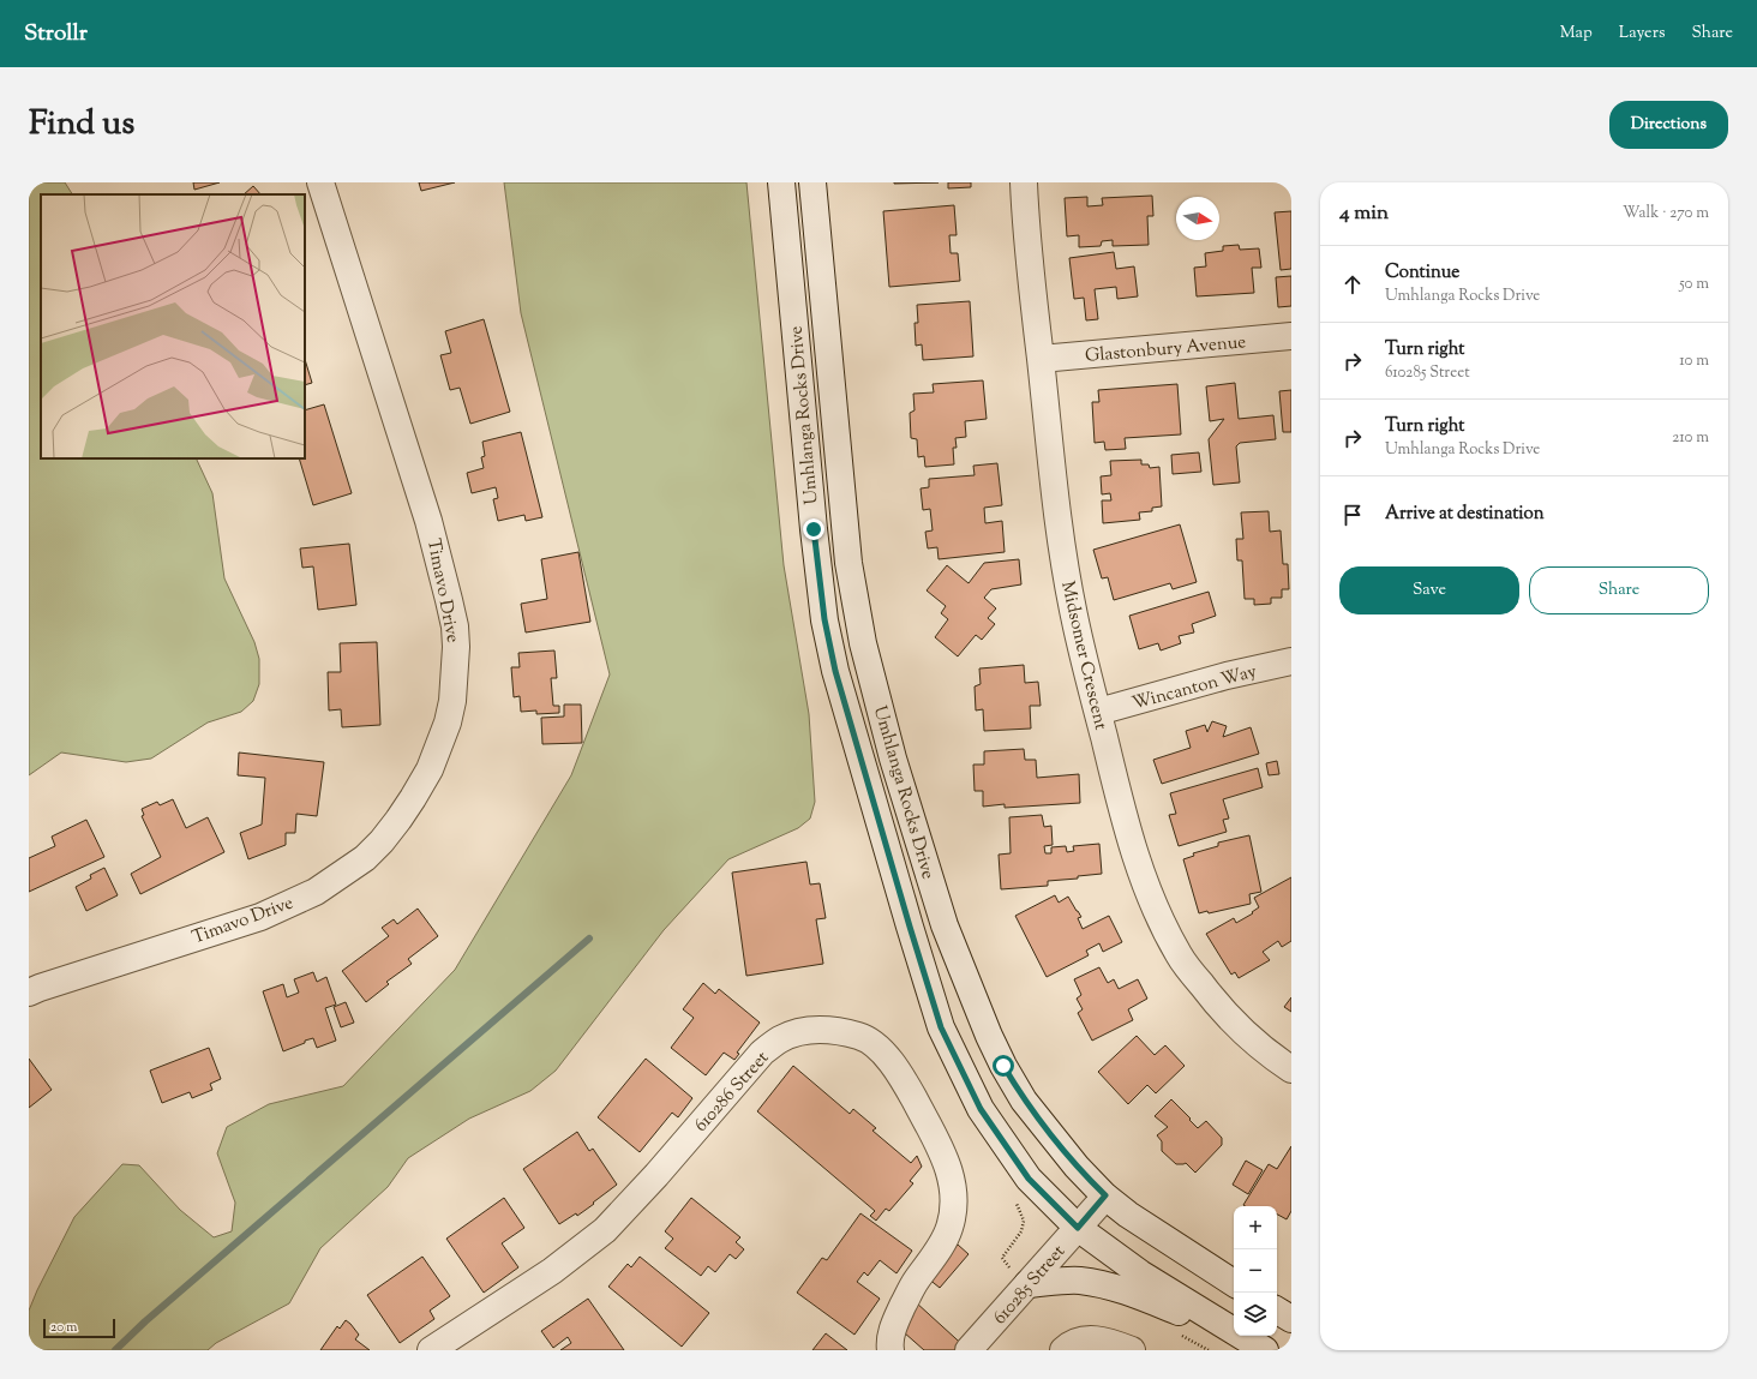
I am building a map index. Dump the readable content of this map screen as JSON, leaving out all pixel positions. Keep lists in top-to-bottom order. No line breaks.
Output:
{"streets":{"street":["Glastonbury Avenue","Umhlanga Rocks Drive","Timavo Drive","Midsomer Crescent","Wincanton Way","610286 Street","610285 Street"]},"crossings":[["Glastonbury Avenue","Midsomer Crescent"],["Umhlanga Rocks Drive","610285 Street"],["Midsomer Crescent","Wincanton Way"]],"scale_bar":"20 m","north":"right","page":{"header":"Strollr","nav":["Map","Layers","Share"],"title":"Find us","buttons":["Directions",["Save","Share"]],"heading":["4 min","Walk · 270 m"],"list":[["Continue","Umhlanga Rocks Drive","50 m"],["Turn right","610285 Street","10 m"],["Turn right","Umhlanga Rocks Drive","210 m"],"Arrive at destination"],"map_buttons":["+","−"],"scale":"20 m"}}
